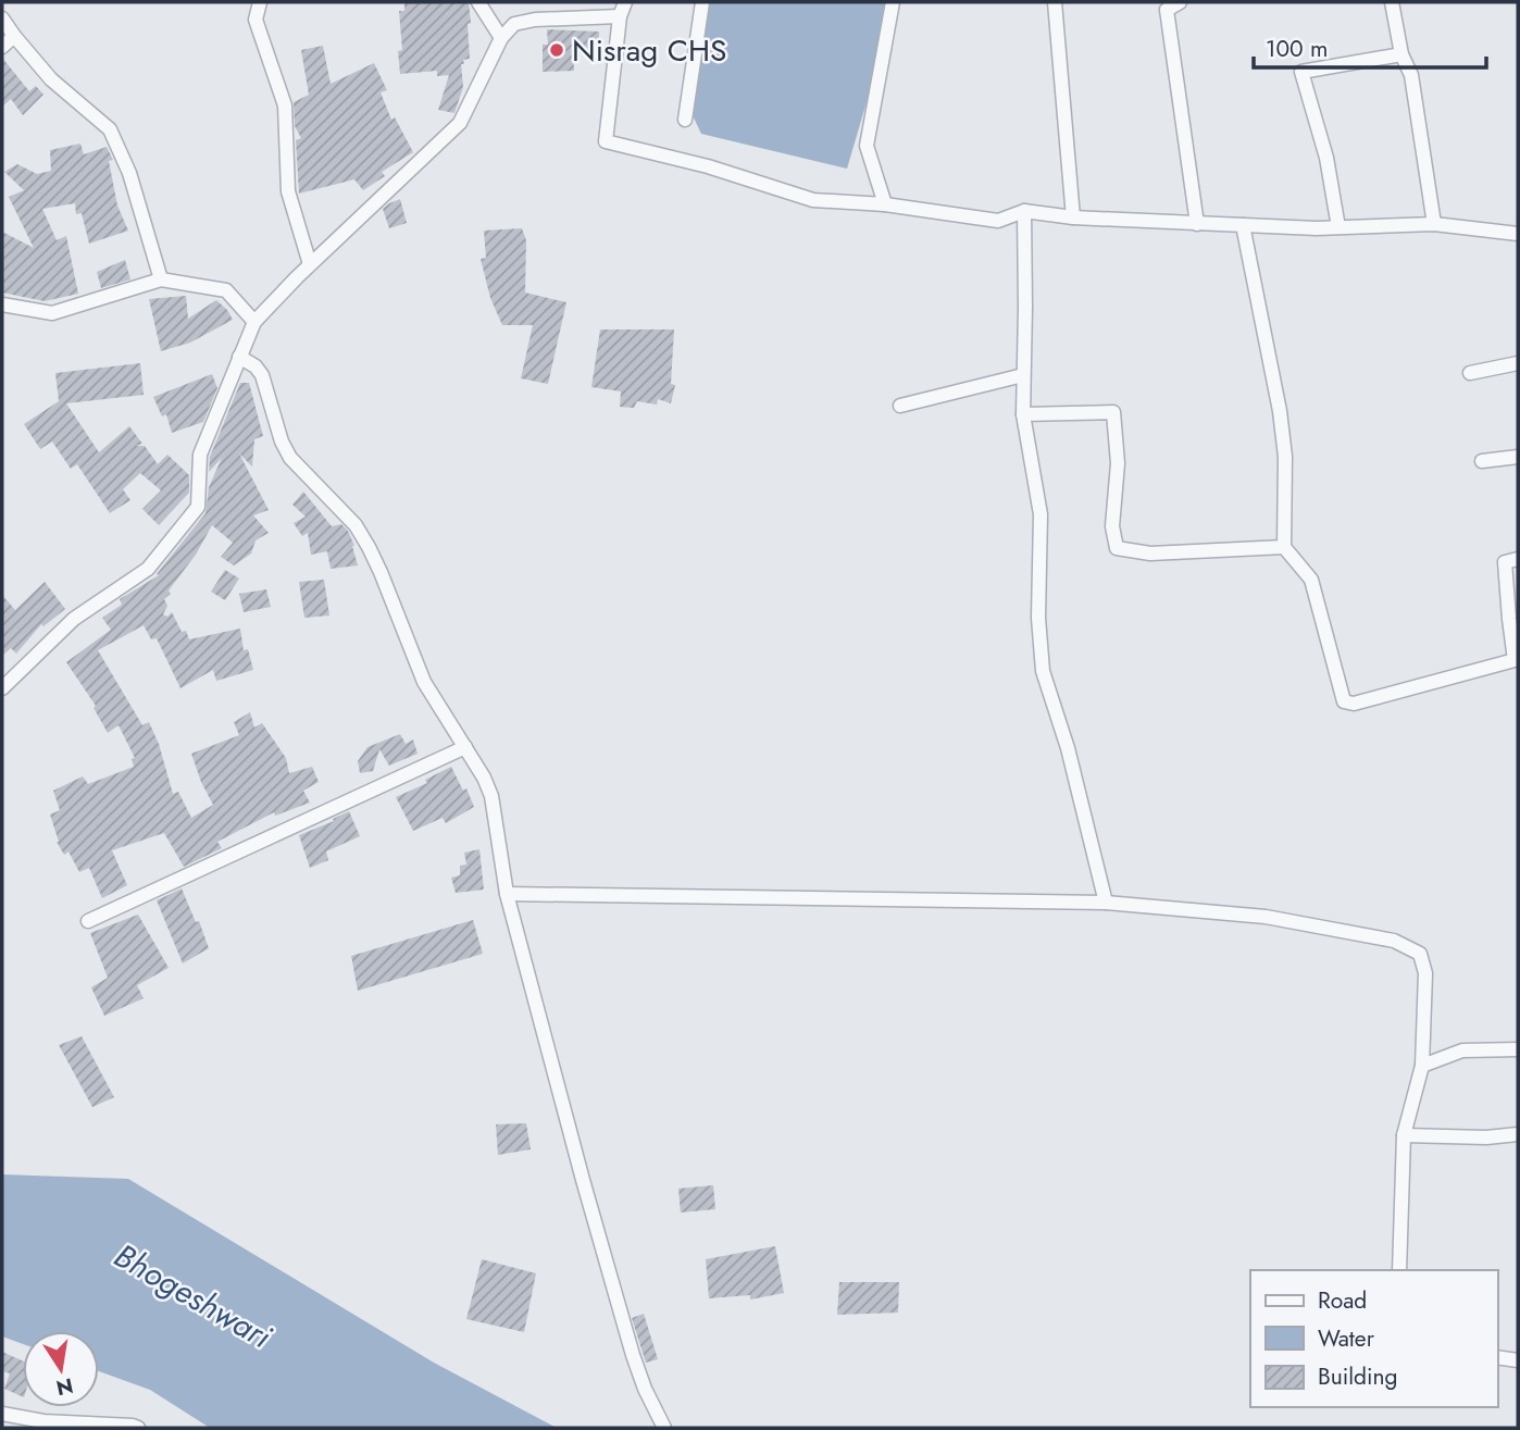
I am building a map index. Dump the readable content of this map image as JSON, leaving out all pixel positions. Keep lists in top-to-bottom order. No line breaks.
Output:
{"water":["Bhogeshwari"],"places":["Nisrag CHS"],"legend":["Road","Water","Building"],"scale_bar":"100 m","north":"bottom"}
